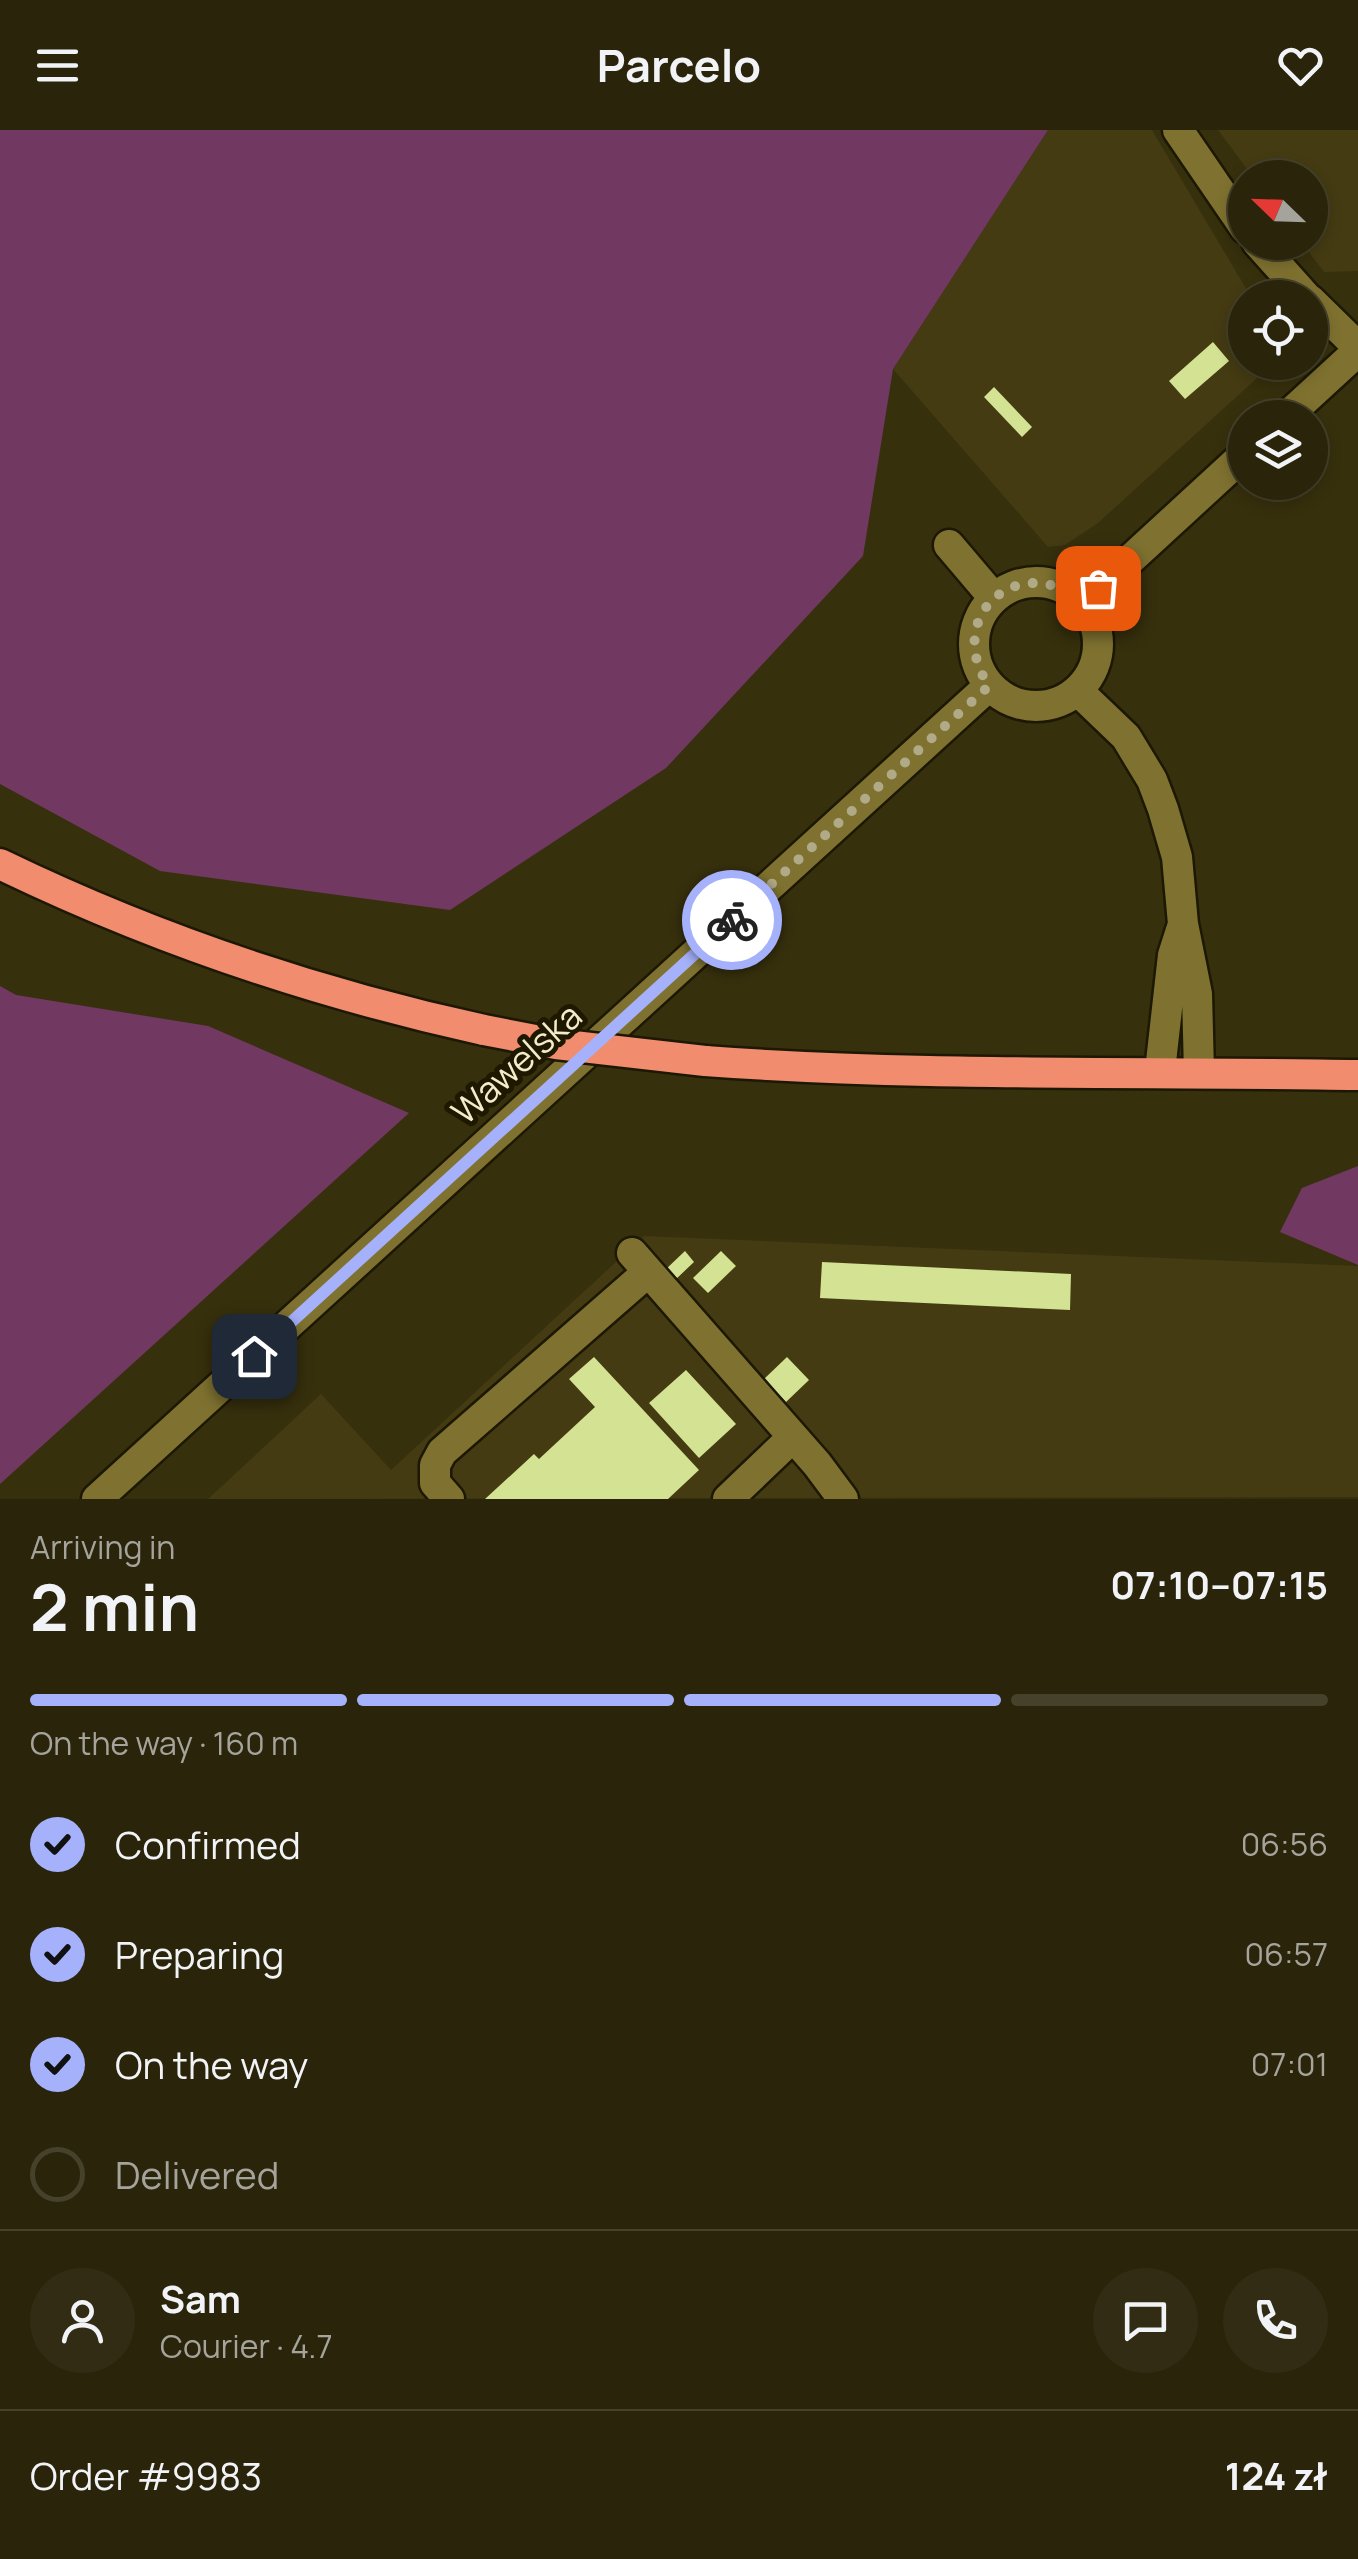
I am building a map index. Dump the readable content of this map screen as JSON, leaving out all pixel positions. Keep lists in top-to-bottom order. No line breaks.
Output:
{"streets":{"street":["Wawelska"]},"north":"top left","page":{"header":"Parcelo","heading":["2 min","Arriving in","07:10–07:15"],"panel":["Sam","Courier · 4.7","Order #9983","124 zł"],"bar":"On the way · 160 m","list":[["Confirmed","06:56"],["Preparing","06:57"],["On the way","07:01"],"Delivered"]}}
